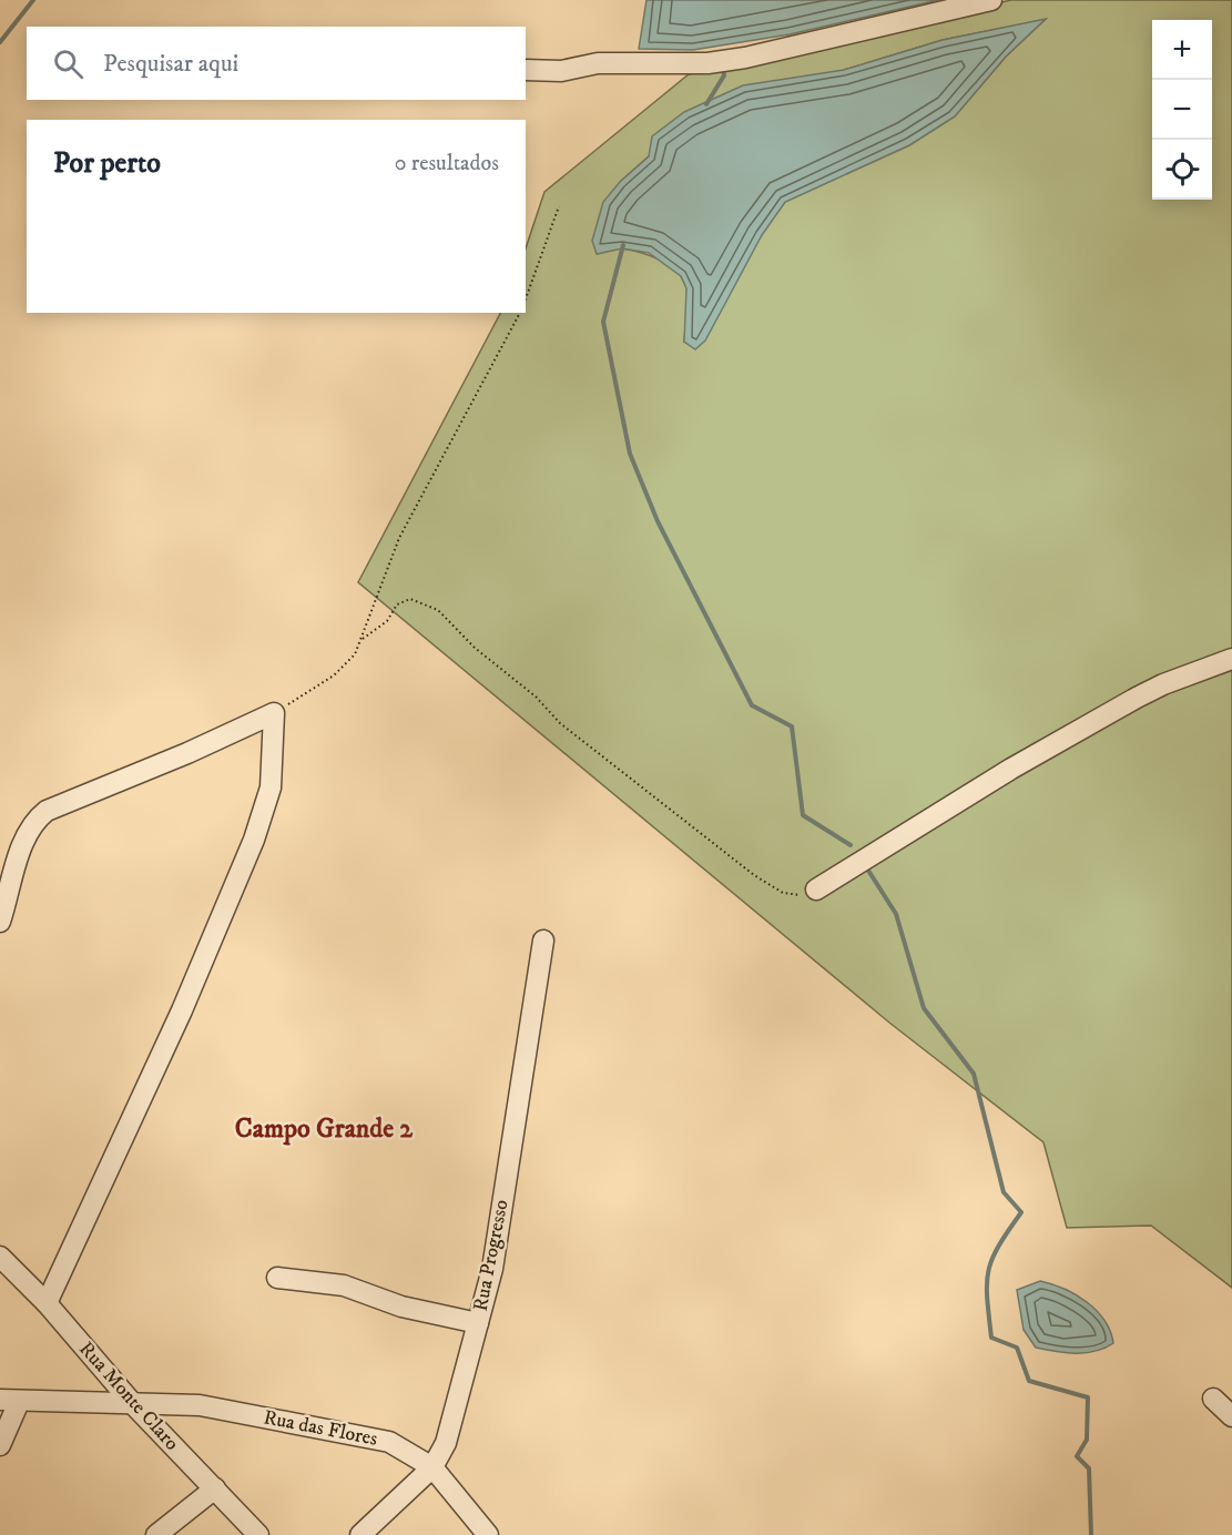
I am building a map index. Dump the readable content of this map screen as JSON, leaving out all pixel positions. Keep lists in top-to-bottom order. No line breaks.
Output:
{"streets":{"street":["Rua Progresso","Rua Monte Claro","Rua das Flores"]},"crossings":[["Rua Progresso","Rua das Flores"],["Rua Monte Claro","Rua das Flores"]],"districts":["Campo Grande 2"],"page":{"map_buttons":["+","−"],"search":"Pesquisar aqui","heading":["Por perto","0 resultados"]}}
